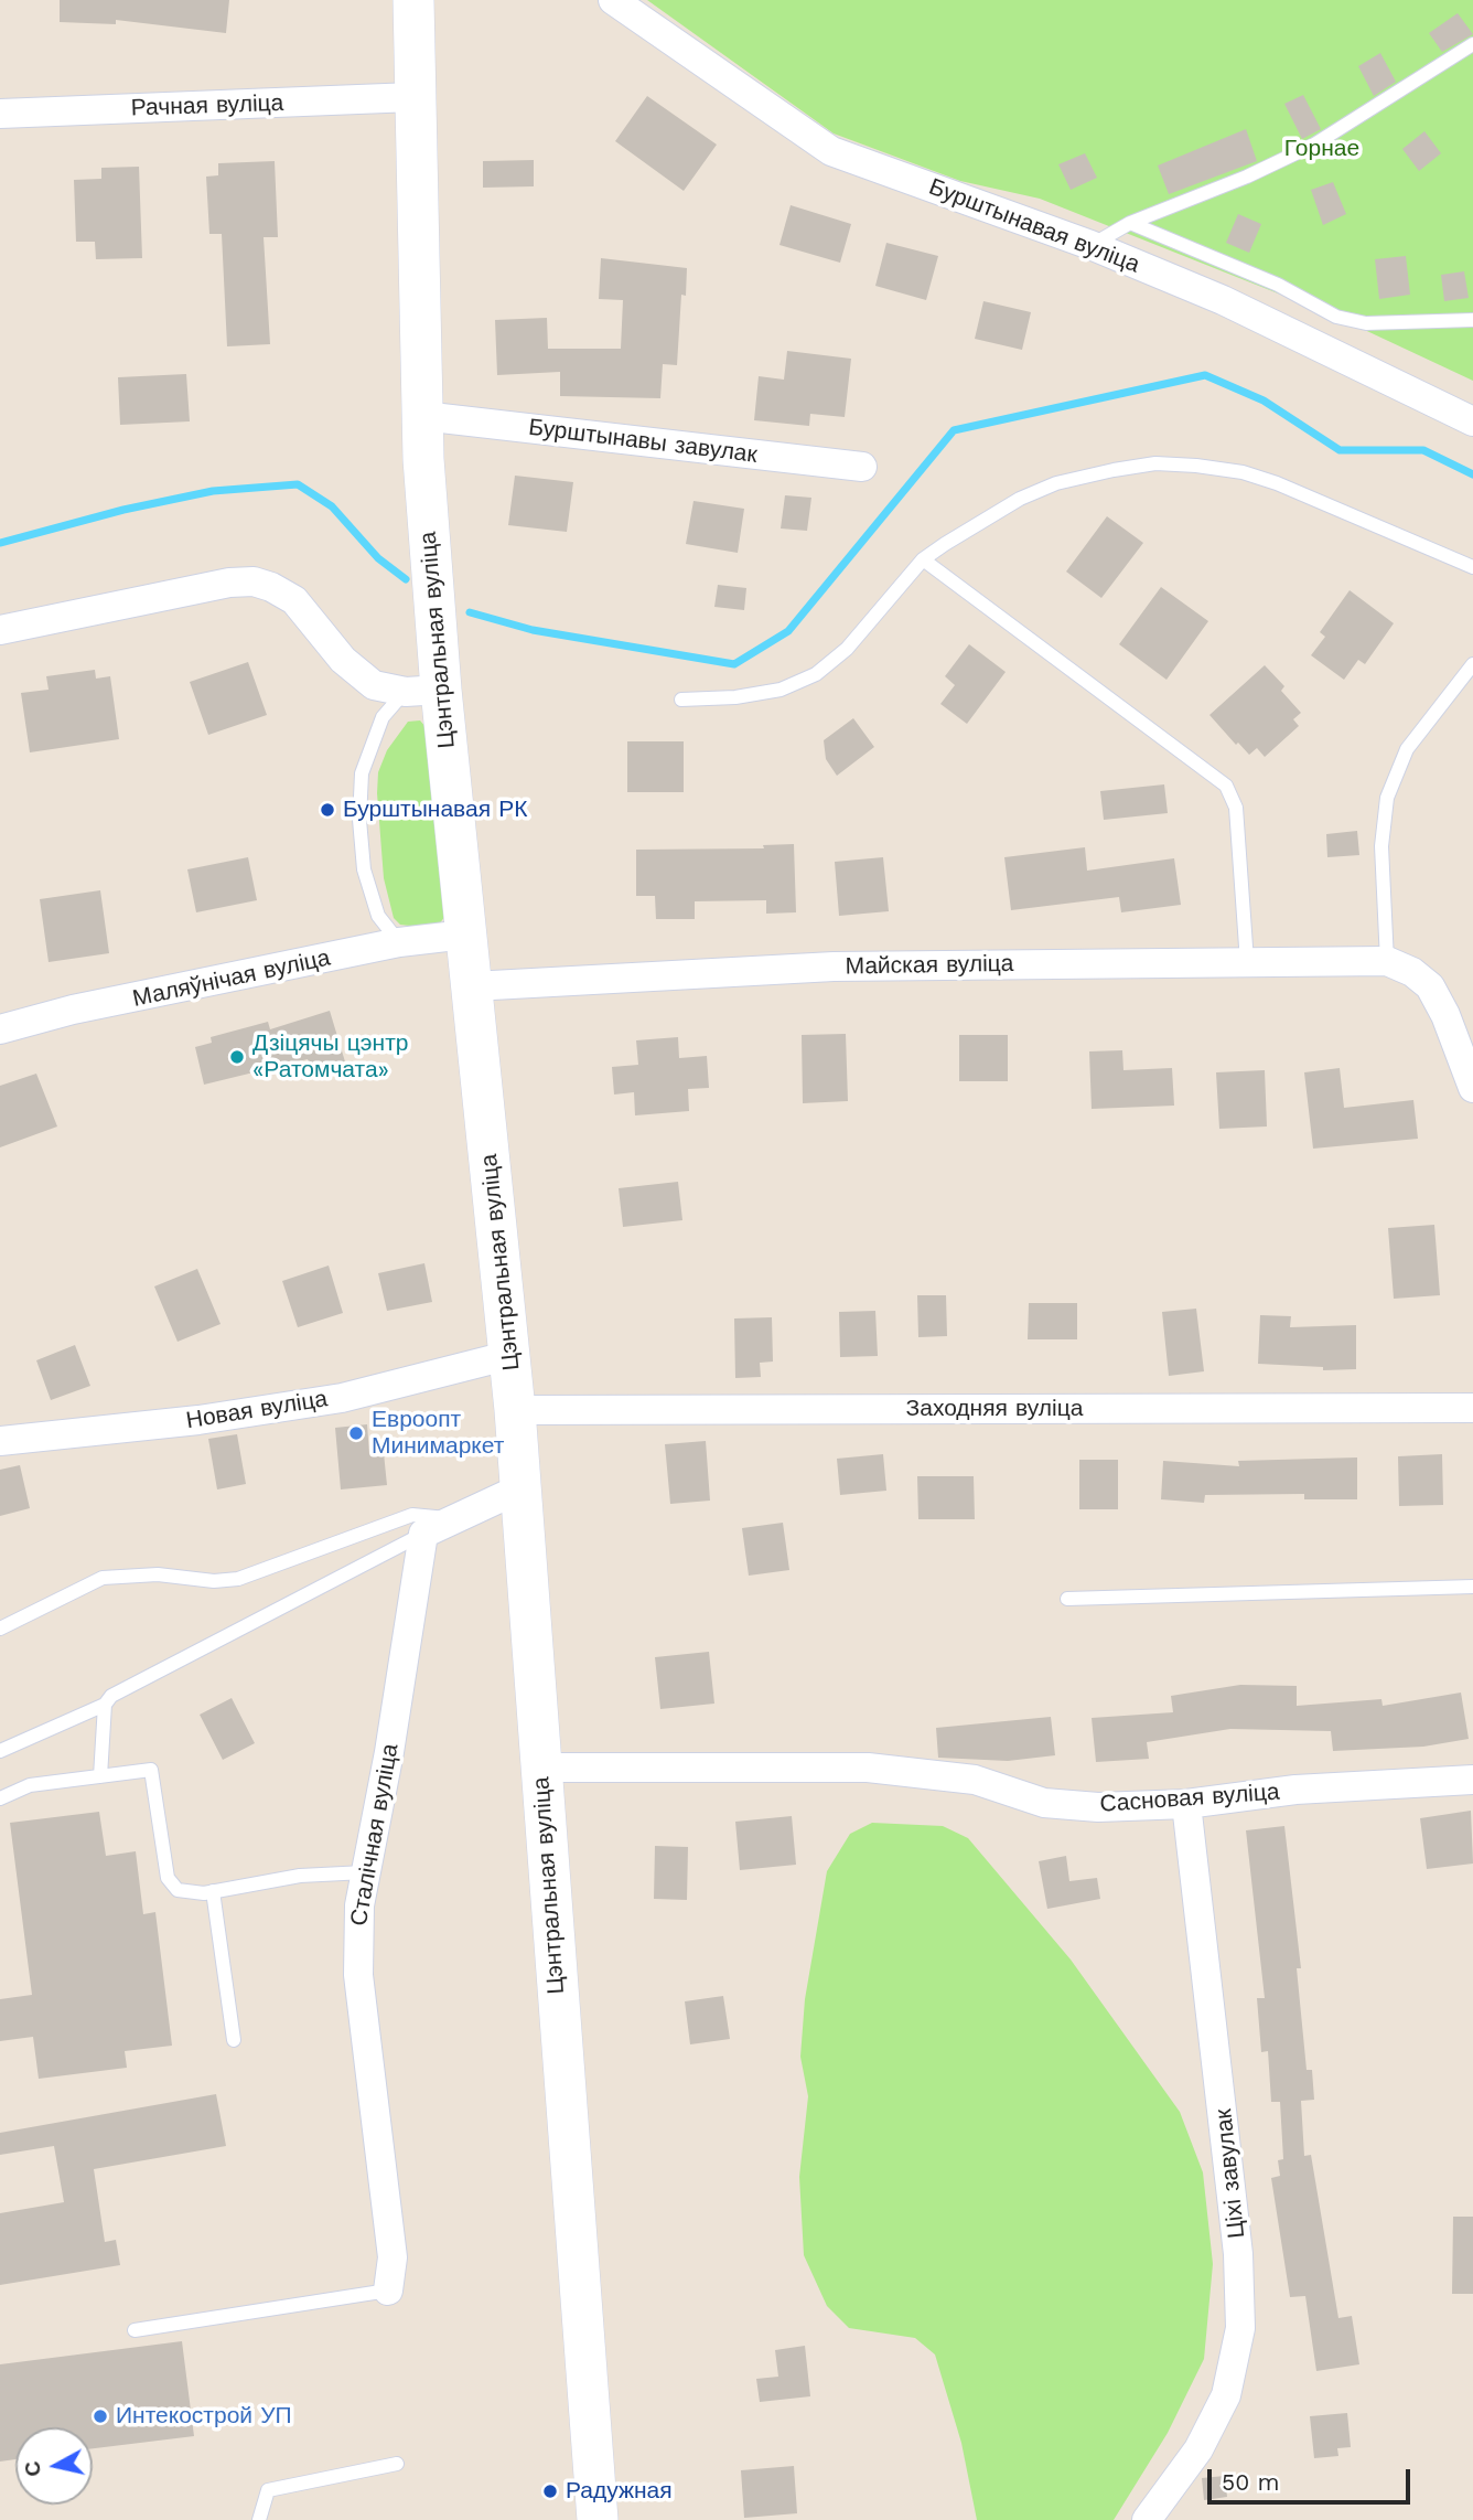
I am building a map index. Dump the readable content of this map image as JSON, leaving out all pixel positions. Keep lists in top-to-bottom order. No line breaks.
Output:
{"streets":{"street":["Рачная вуліца","Бурштынавая вуліца","Бурштынавы завулак","Цэнтральная вуліца","Майская вуліца","Маляўнічая вуліца","Заходняя вуліца","Новая вуліца","Сасновая вуліца","Сталічная вуліца","Ціхі завулак"]},"crossings":[["Рачная вуліца","Цэнтральная вуліца"],["Бурштынавы завулак","Цэнтральная вуліца"],["Цэнтральная вуліца","Майская вуліца"],["Цэнтральная вуліца","Маляўнічая вуліца"],["Цэнтральная вуліца","Заходняя вуліца"],["Цэнтральная вуліца","Новая вуліца"],["Цэнтральная вуліца","Сасновая вуліца"],["Сасновая вуліца","Ціхі завулак"]],"parks":["Горнае"],"places":["Бурштынавая РК","Дзіцячы цэнтр «Ратомчата»","Евроопт Минимаркет","Интекострой УП","Радужная"],"scale_bar":"50 m","north":"left"}
